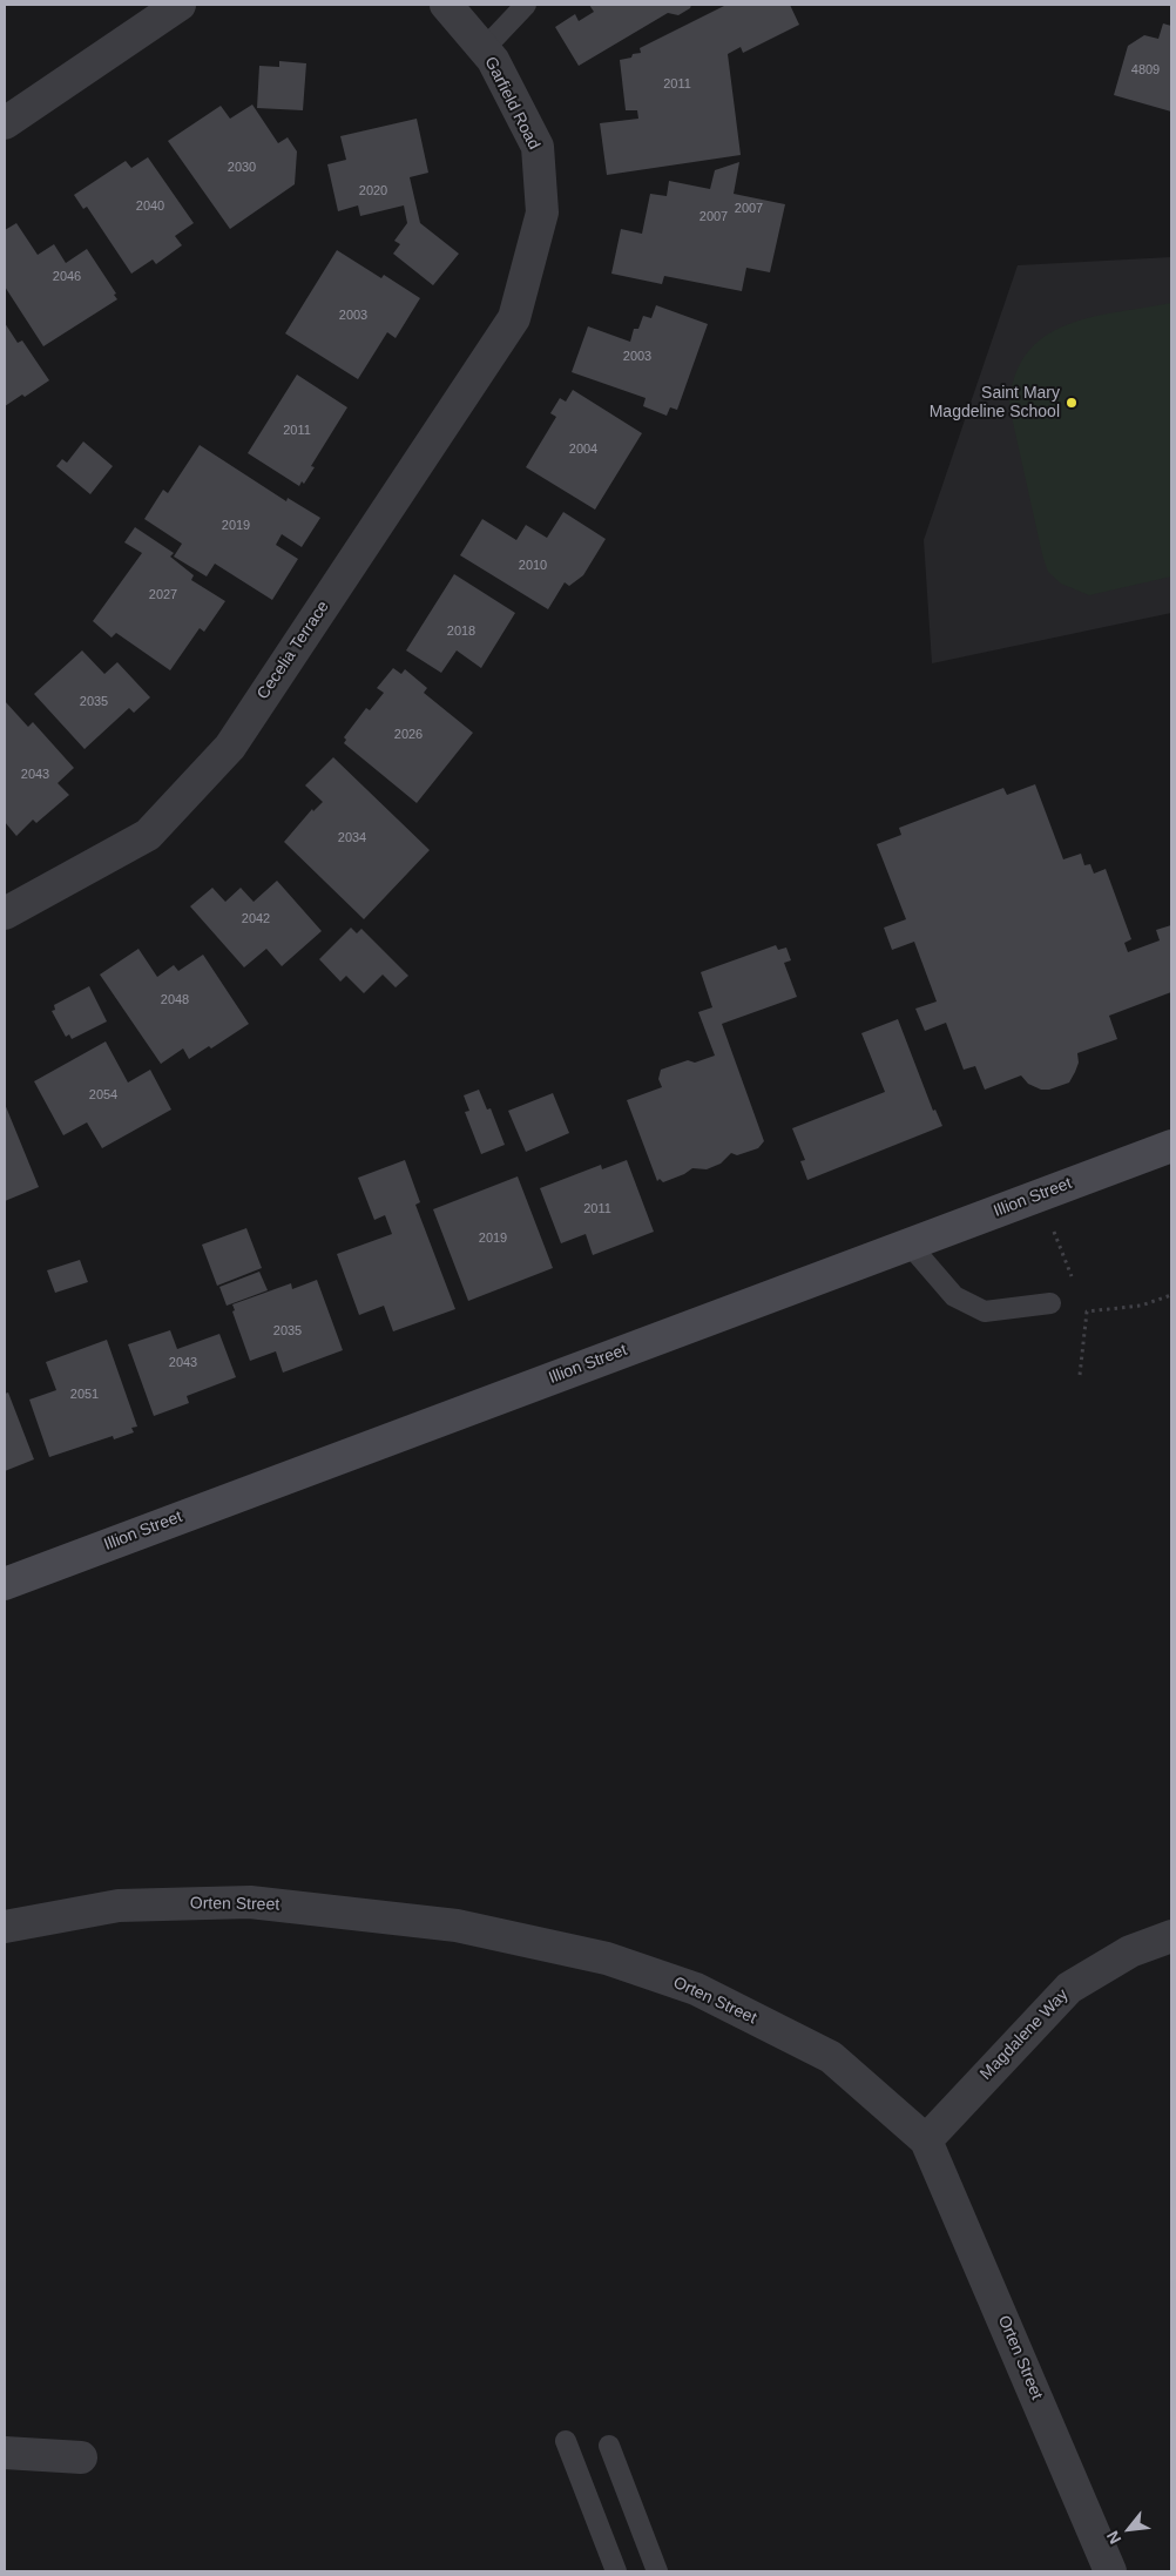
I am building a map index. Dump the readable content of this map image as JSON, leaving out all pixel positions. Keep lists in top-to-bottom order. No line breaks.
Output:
{"streets":{"street":["Garfield Road","Cecelia Terrace","Illion Street","Orten Street","Magdalene Way"]},"crossings":[["Garfield Road","Cecelia Terrace"],["Orten Street","Magdalene Way"]],"places":["Saint Mary Magdeline School"],"house_numbers":["4809","2011","2030","2020","2040","2007","2007","2046","2003","2003","2011","2004","2019","2010","2027","2018","2035","2026","2043","2034","2042","2048","2054","2011","2019","2035","2043","2051"],"north":"bottom left"}
